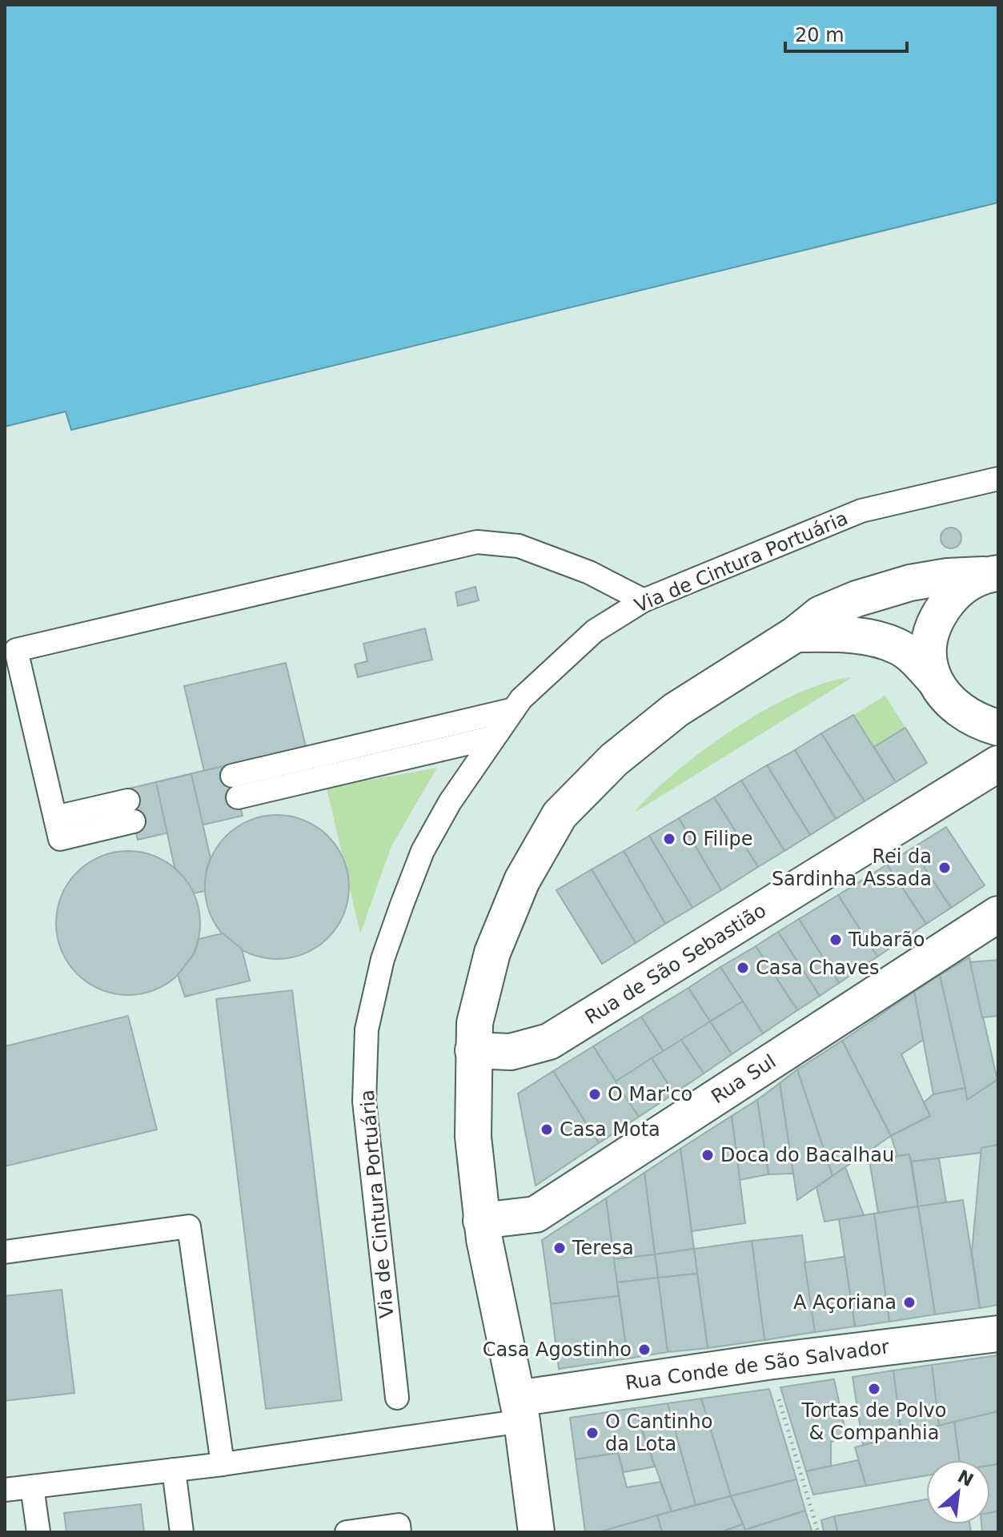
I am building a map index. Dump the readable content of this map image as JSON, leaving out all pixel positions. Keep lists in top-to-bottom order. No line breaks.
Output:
{"streets":{"street":["Rua de São Sebastião","Rua Sul","Rua Conde de São Salvador"],"lane":["Via de Cintura Portuária"]},"places":["O Filipe","Rei da Sardinha Assada","Tubarão","Casa Chaves","O Mar'co","Casa Mota","Doca do Bacalhau","Teresa","A Açoriana","Casa Agostinho","Tortas de Polvo & Companhia","O Cantinho da Lota"],"scale_bar":"20 m","north":"top right"}
